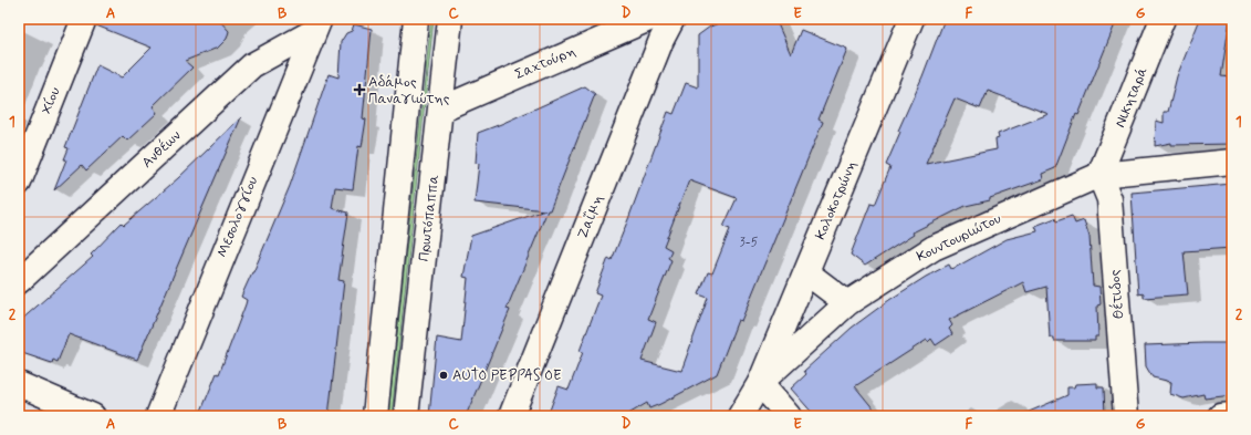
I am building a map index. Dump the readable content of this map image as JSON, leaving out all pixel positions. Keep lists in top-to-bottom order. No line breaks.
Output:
{"streets":{"street":["Σαχτούρη","Νικηταρά","Χίου","Ανθέων","Κολοκοτρώνη","Μεσολογγίου","Ζαΐμη","Πρωτόπαππα","Κουντουριώτου","Θέτιδος"]},"crossings":[["Σαχτούρη","Πρωτόπαππα"],["Νικηταρά","Κουντουριώτου"],["Νικηταρά","Θέτιδος"],["Ανθέων","Μεσολογγίου"],["Κολοκοτρώνη","Κουντουριώτου"],["Κουντουριώτου","Θέτιδος"]],"places":{"health":["Αδάμος Παναγιώτης"],"other":["AUTO PEPPAS OE"]},"house_numbers":["3-5"],"grid":{"columns":["A","B","C","D","E","F","G"],"rows":["1","2"]}}
